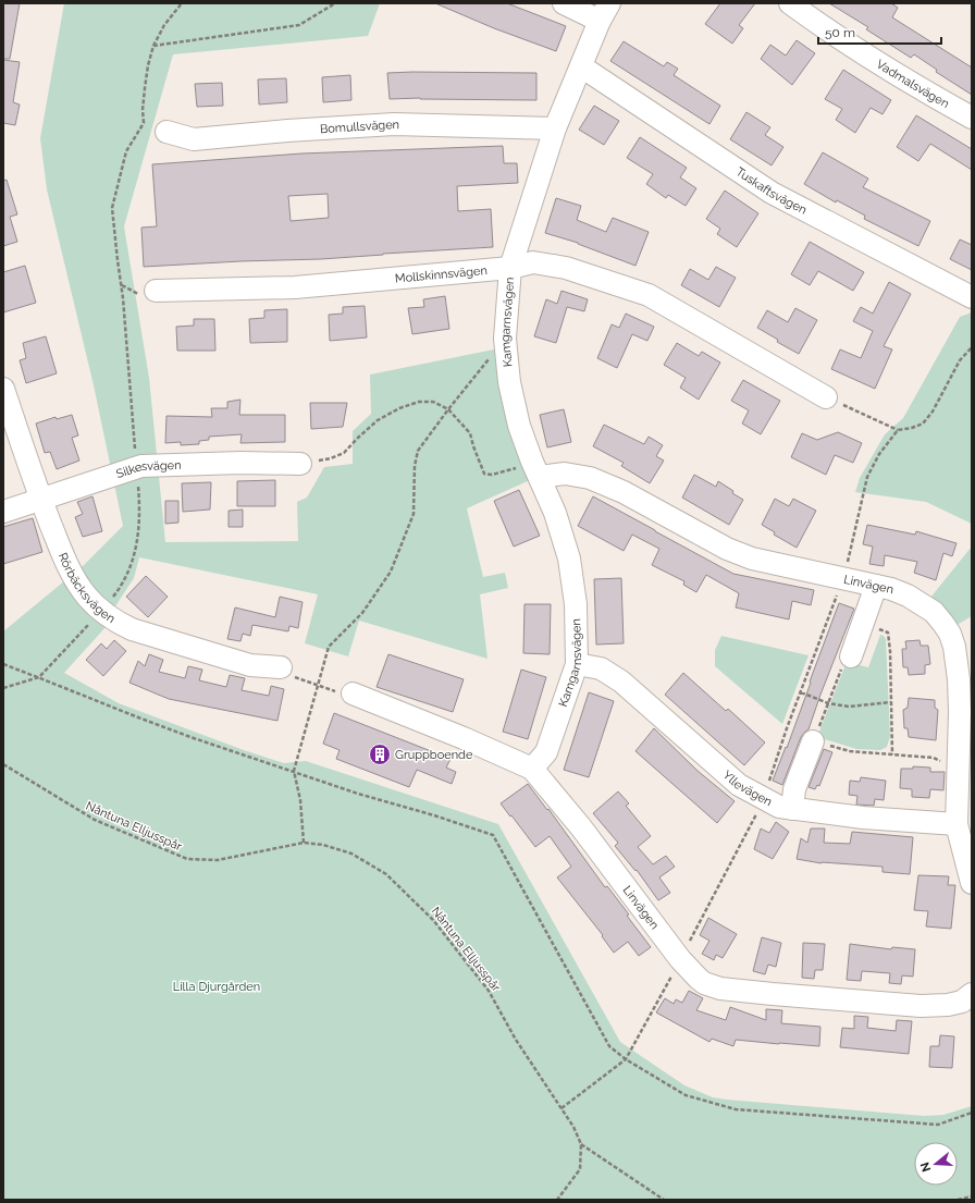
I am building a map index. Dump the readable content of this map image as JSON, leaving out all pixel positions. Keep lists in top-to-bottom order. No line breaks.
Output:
{"streets":{"street":["Vadmalsvägen","Bomullsvägen","Tuskaftsvägen","Mollskinnsvägen","Kamgarnsvägen","Silkesvägen","Rörbäcksvägen","Linvägen","Yllevägen"],"path":["Nåntuna Elljusspår"]},"crossings":[["Bomullsvägen","Kamgarnsvägen"],["Tuskaftsvägen","Kamgarnsvägen"],["Mollskinnsvägen","Kamgarnsvägen"],["Kamgarnsvägen","Linvägen"],["Kamgarnsvägen","Yllevägen"],["Silkesvägen","Rörbäcksvägen"],["Linvägen","Yllevägen"]],"parks":["Lilla Djurgården"],"places":{"building":["Gruppboende"]},"scale_bar":"50 m","north":"left"}
